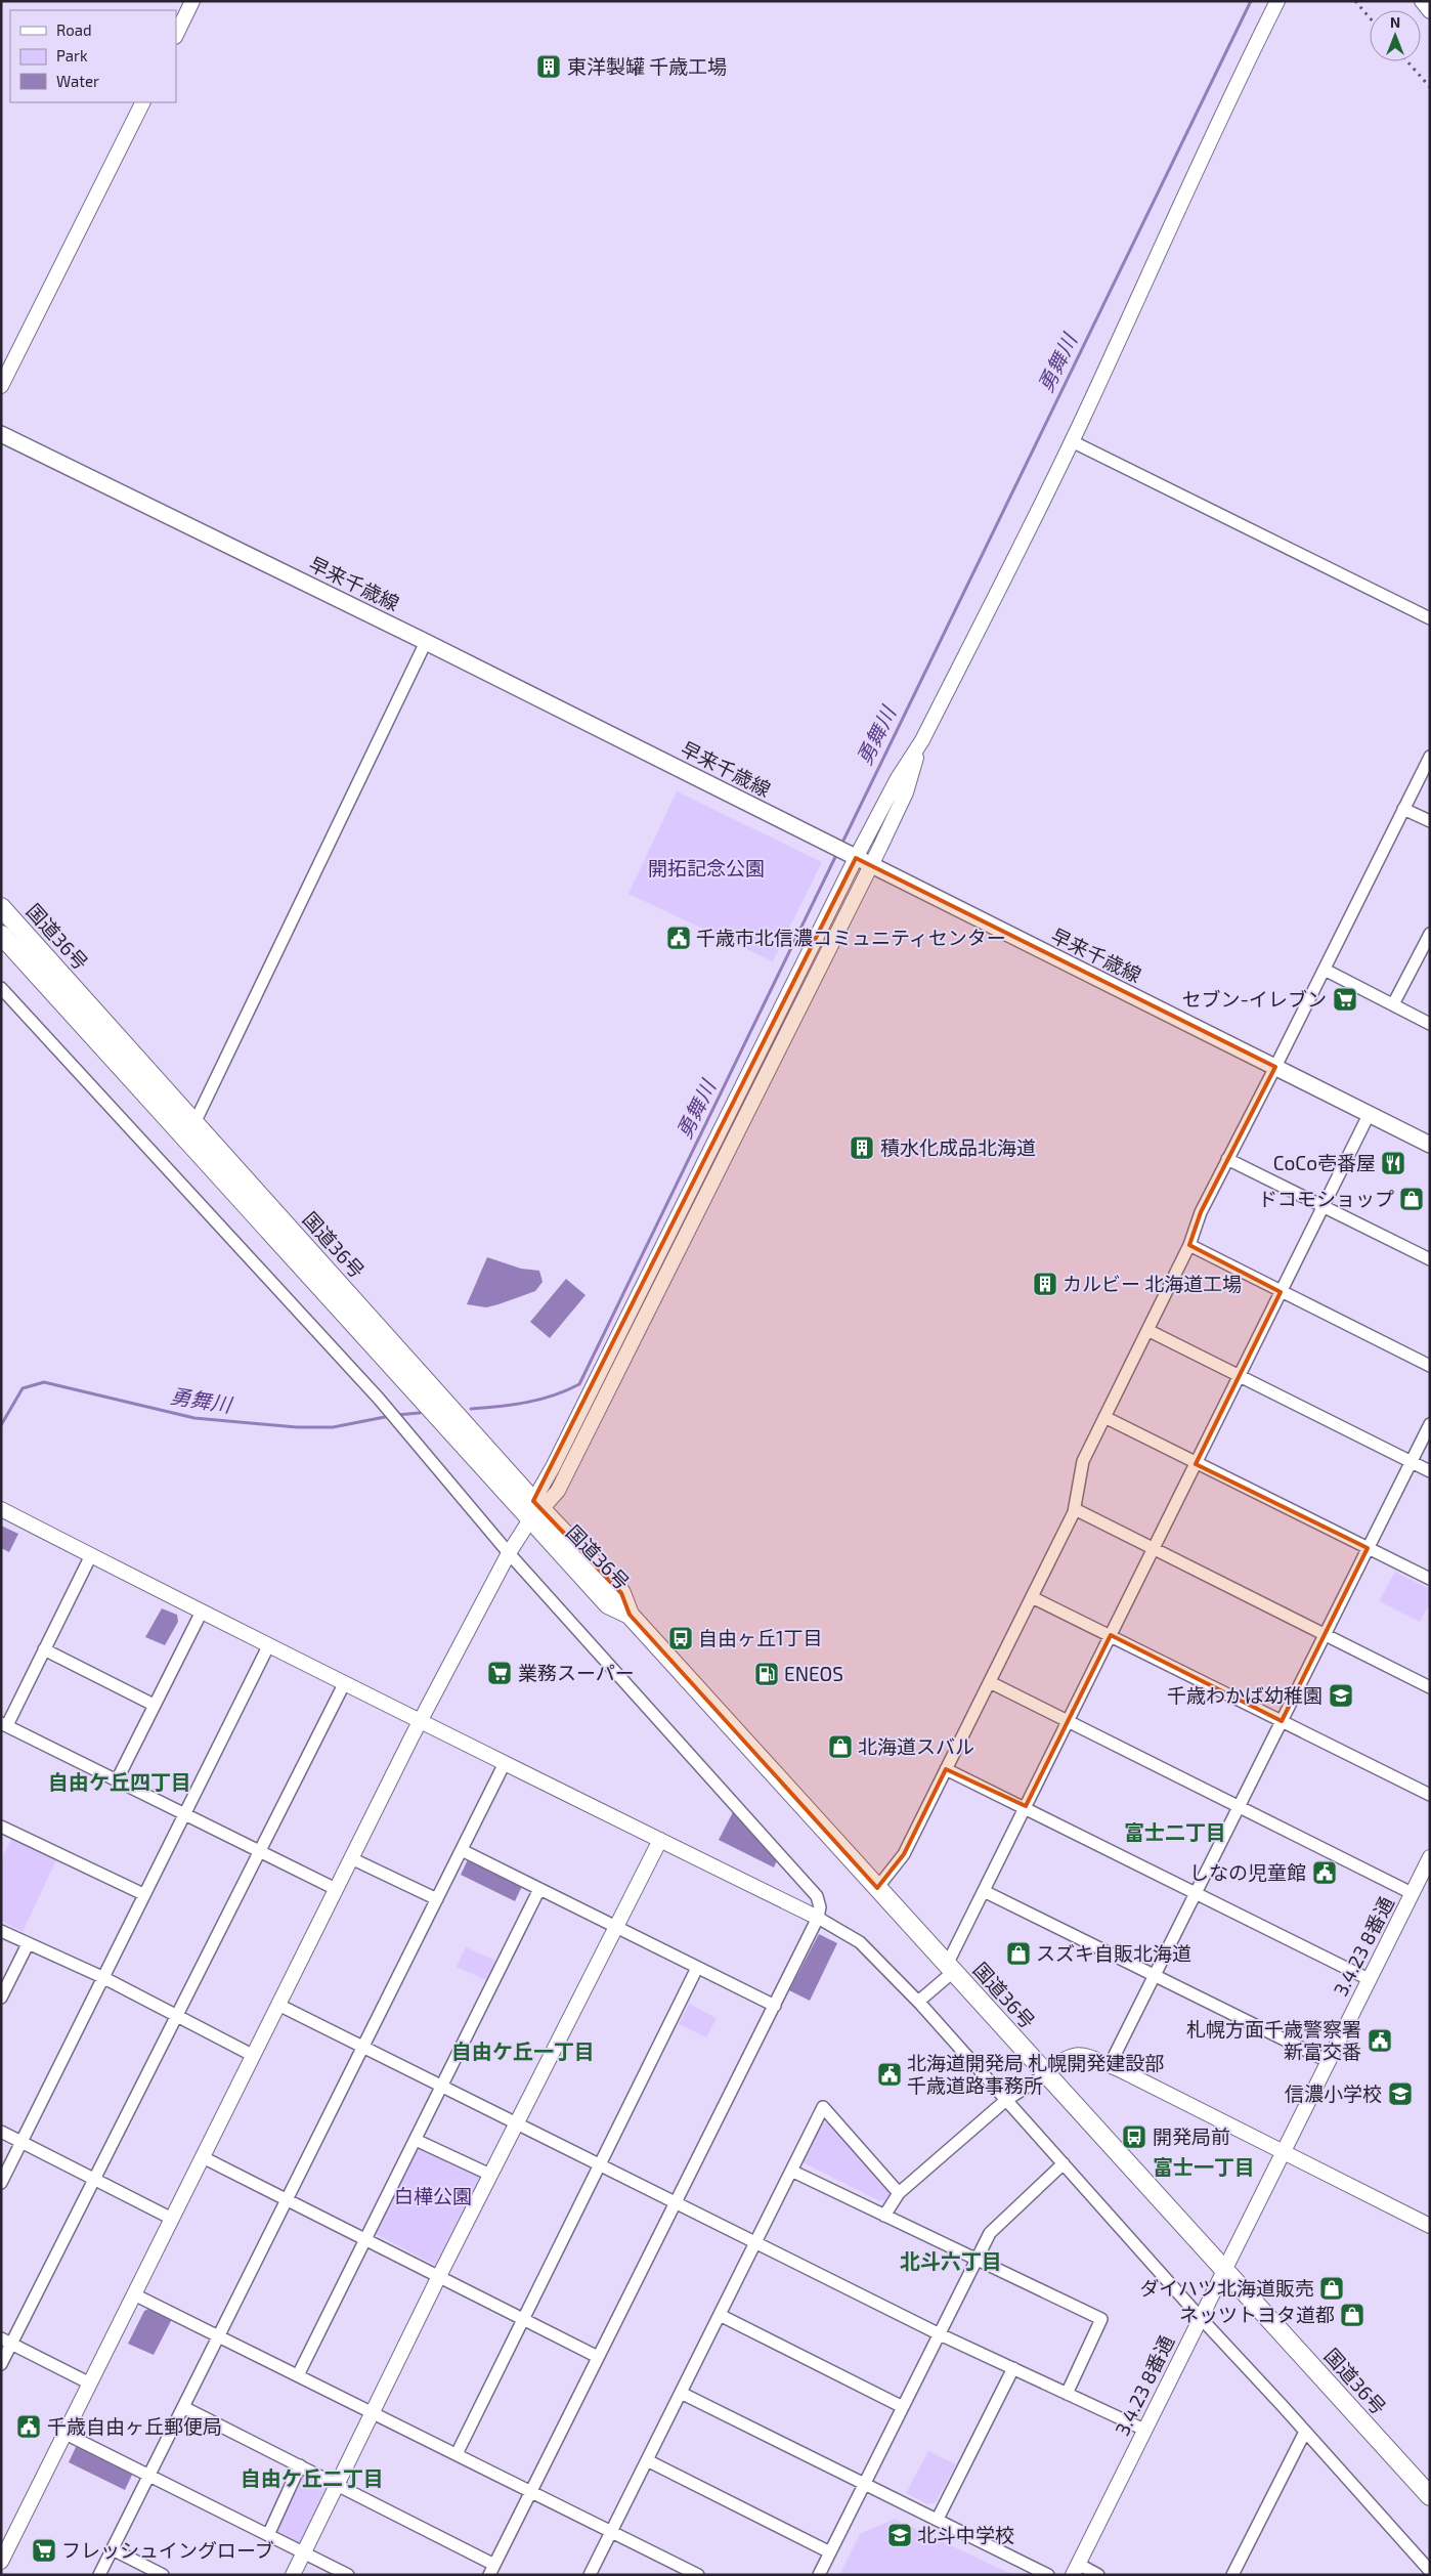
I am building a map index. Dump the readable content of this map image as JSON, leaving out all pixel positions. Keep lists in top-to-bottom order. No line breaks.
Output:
{"streets":{"highway":["国道36号"],"main road":["早来千歳線"],"street":["3.4.23 8番通"]},"crossings":[["国道36号","3.4.23 8番通"]],"districts":["自由ケ丘四丁目","富士二丁目","自由ケ丘一丁目","富士一丁目","北斗六丁目","自由ケ丘二丁目"],"water":["勇舞川"],"parks":["開拓記念公園","白樺公園"],"places":{"building":["東洋製罐 千歳工場","積水化成品北海道","カルビー 北海道工場"],"public building":["千歳市北信濃コミュニティセンター","しなの児童館","札幌方面千歳警察署 新富交番","北海道開発局 札幌開発建設部 千歳道路事務所","千歳自由ヶ丘郵便局"],"supermarket":["セブン-イレブン","業務スーパー","フレッシュイングローブ"],"restaurant":["CoCo壱番屋"],"shop":["ドコモショップ","北海道スバル","スズキ自販北海道","ダイハツ北海道販売","ネッツトヨタ道都"],"bus stop":["自由ヶ丘1丁目","開発局前"],"fuel station":["ENEOS"],"school or university":["千歳わかば幼稚園","信濃小学校","北斗中学校"]},"legend":["Road","Park","Water"],"north":"top"}
